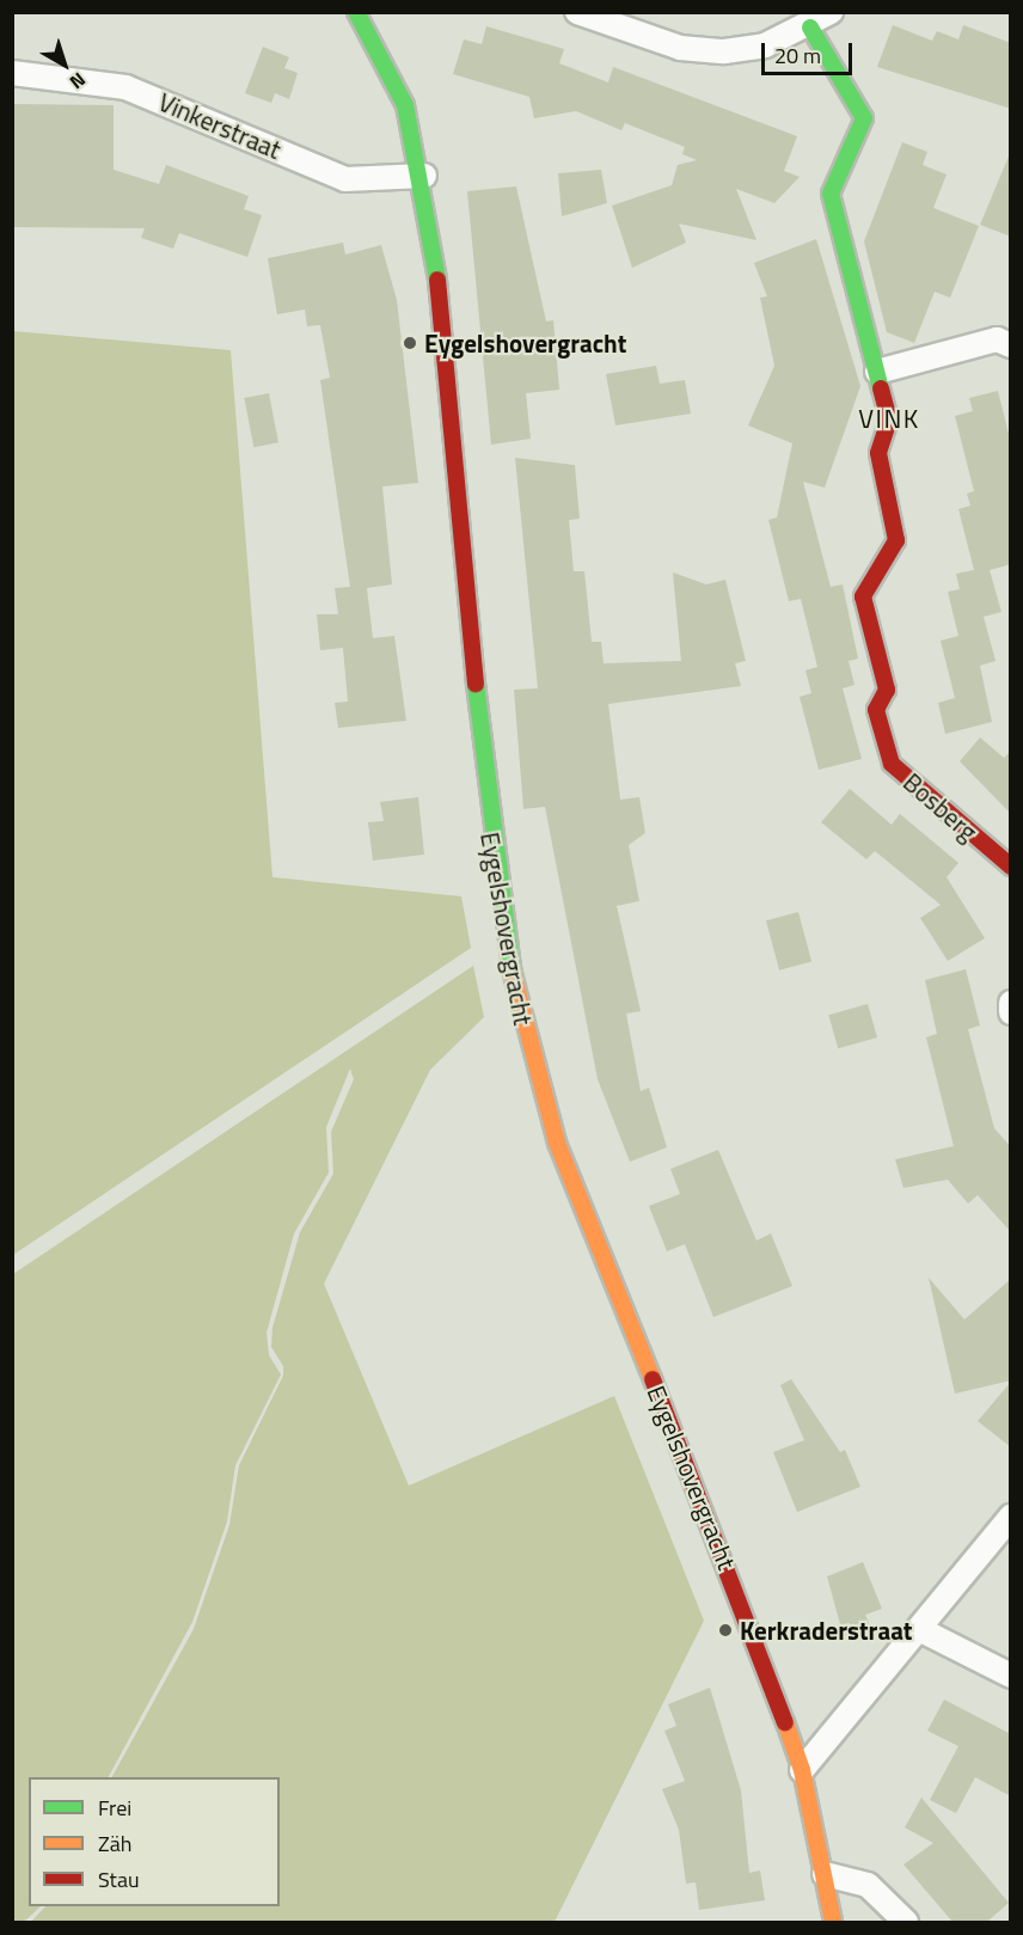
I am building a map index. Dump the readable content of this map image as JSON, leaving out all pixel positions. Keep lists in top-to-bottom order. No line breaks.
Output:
{"streets":{"street":["Vinkerstraat","Bosberg","Eygelshovergracht"]},"crossings":[["Vinkerstraat","Eygelshovergracht"]],"districts":["VINK"],"places":["Eygelshovergracht","Kerkraderstraat"],"legend":["Frei","Zäh","Stau"],"scale_bar":"20 m","north":"bottom right"}
